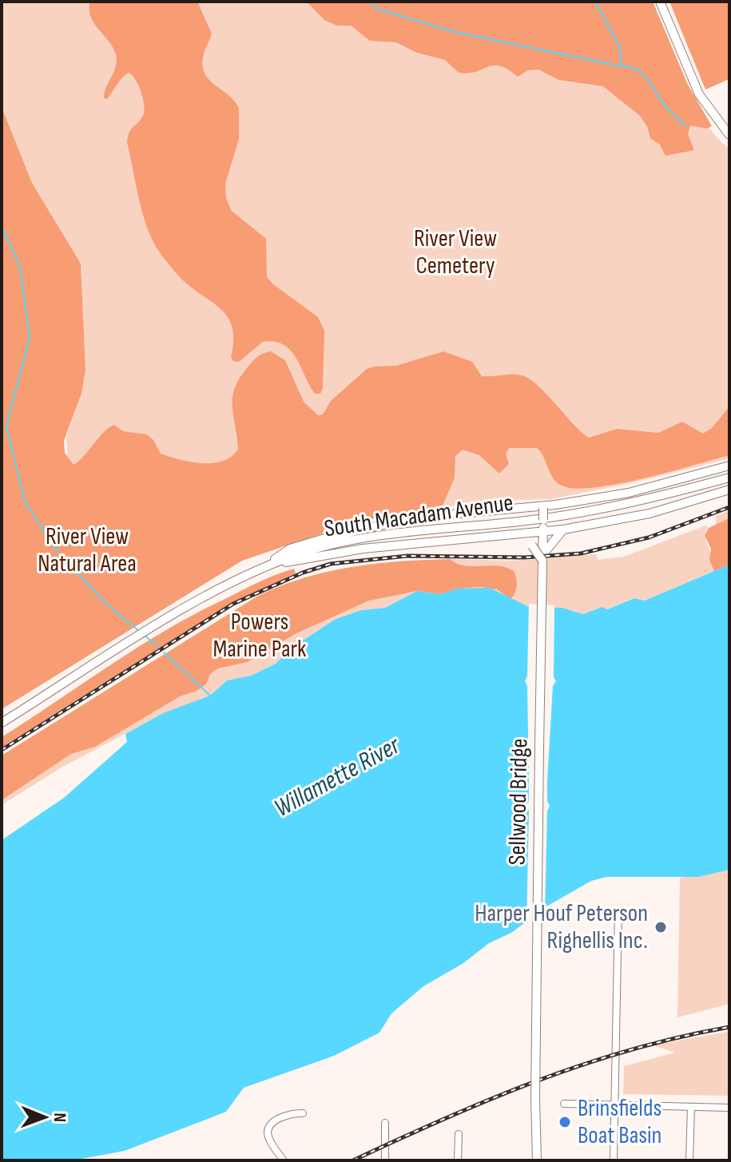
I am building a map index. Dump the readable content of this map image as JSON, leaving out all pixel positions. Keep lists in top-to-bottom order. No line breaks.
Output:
{"streets":{"main road":["South Macadam Avenue","Sellwood Bridge"]},"water":["Willamette River"],"parks":["River View Cemetery","River View Natural Area","Powers Marine Park"],"places":["Harper Houf Peterson Righellis Inc.","Brinsfields Boat Basin"],"north":"right"}
